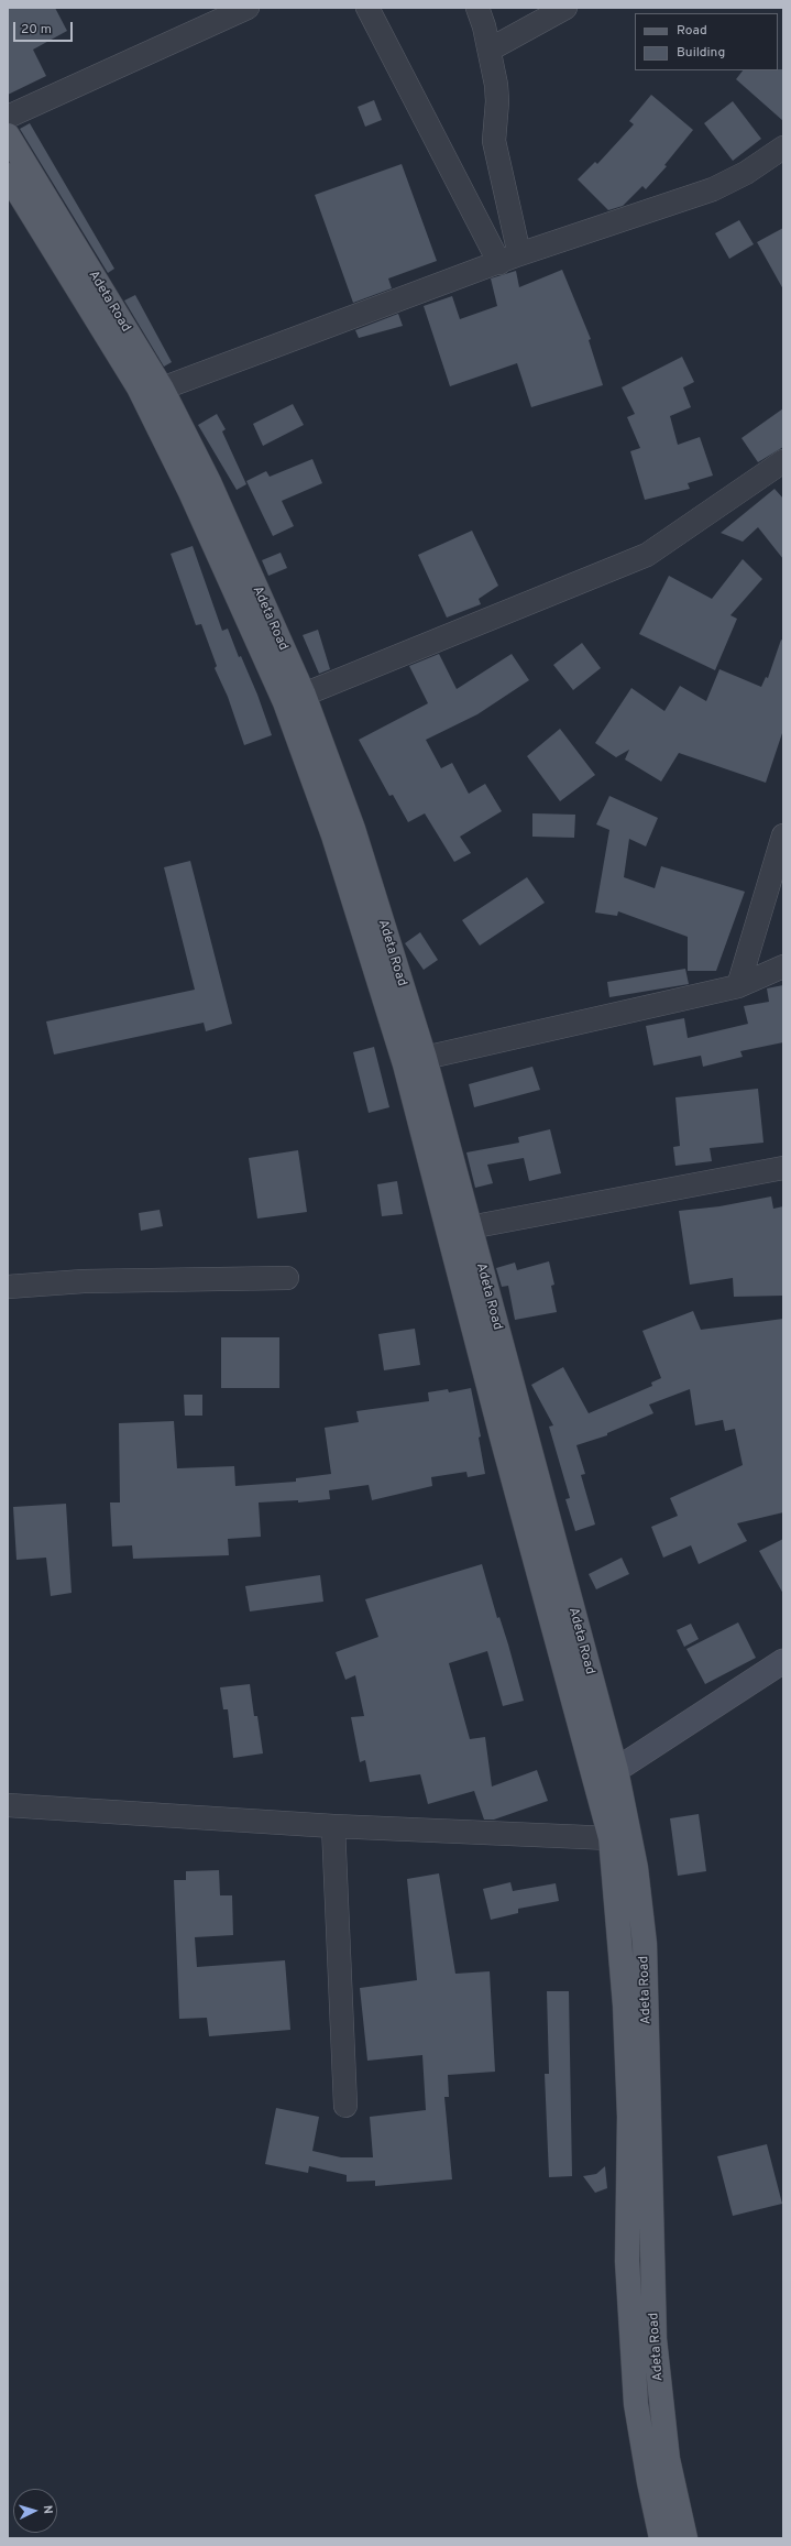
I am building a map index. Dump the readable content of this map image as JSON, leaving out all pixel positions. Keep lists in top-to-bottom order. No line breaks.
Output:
{"streets":{"main road":["Adeta Road"]},"legend":["Road","Building"],"scale_bar":"20 m","north":"right"}
